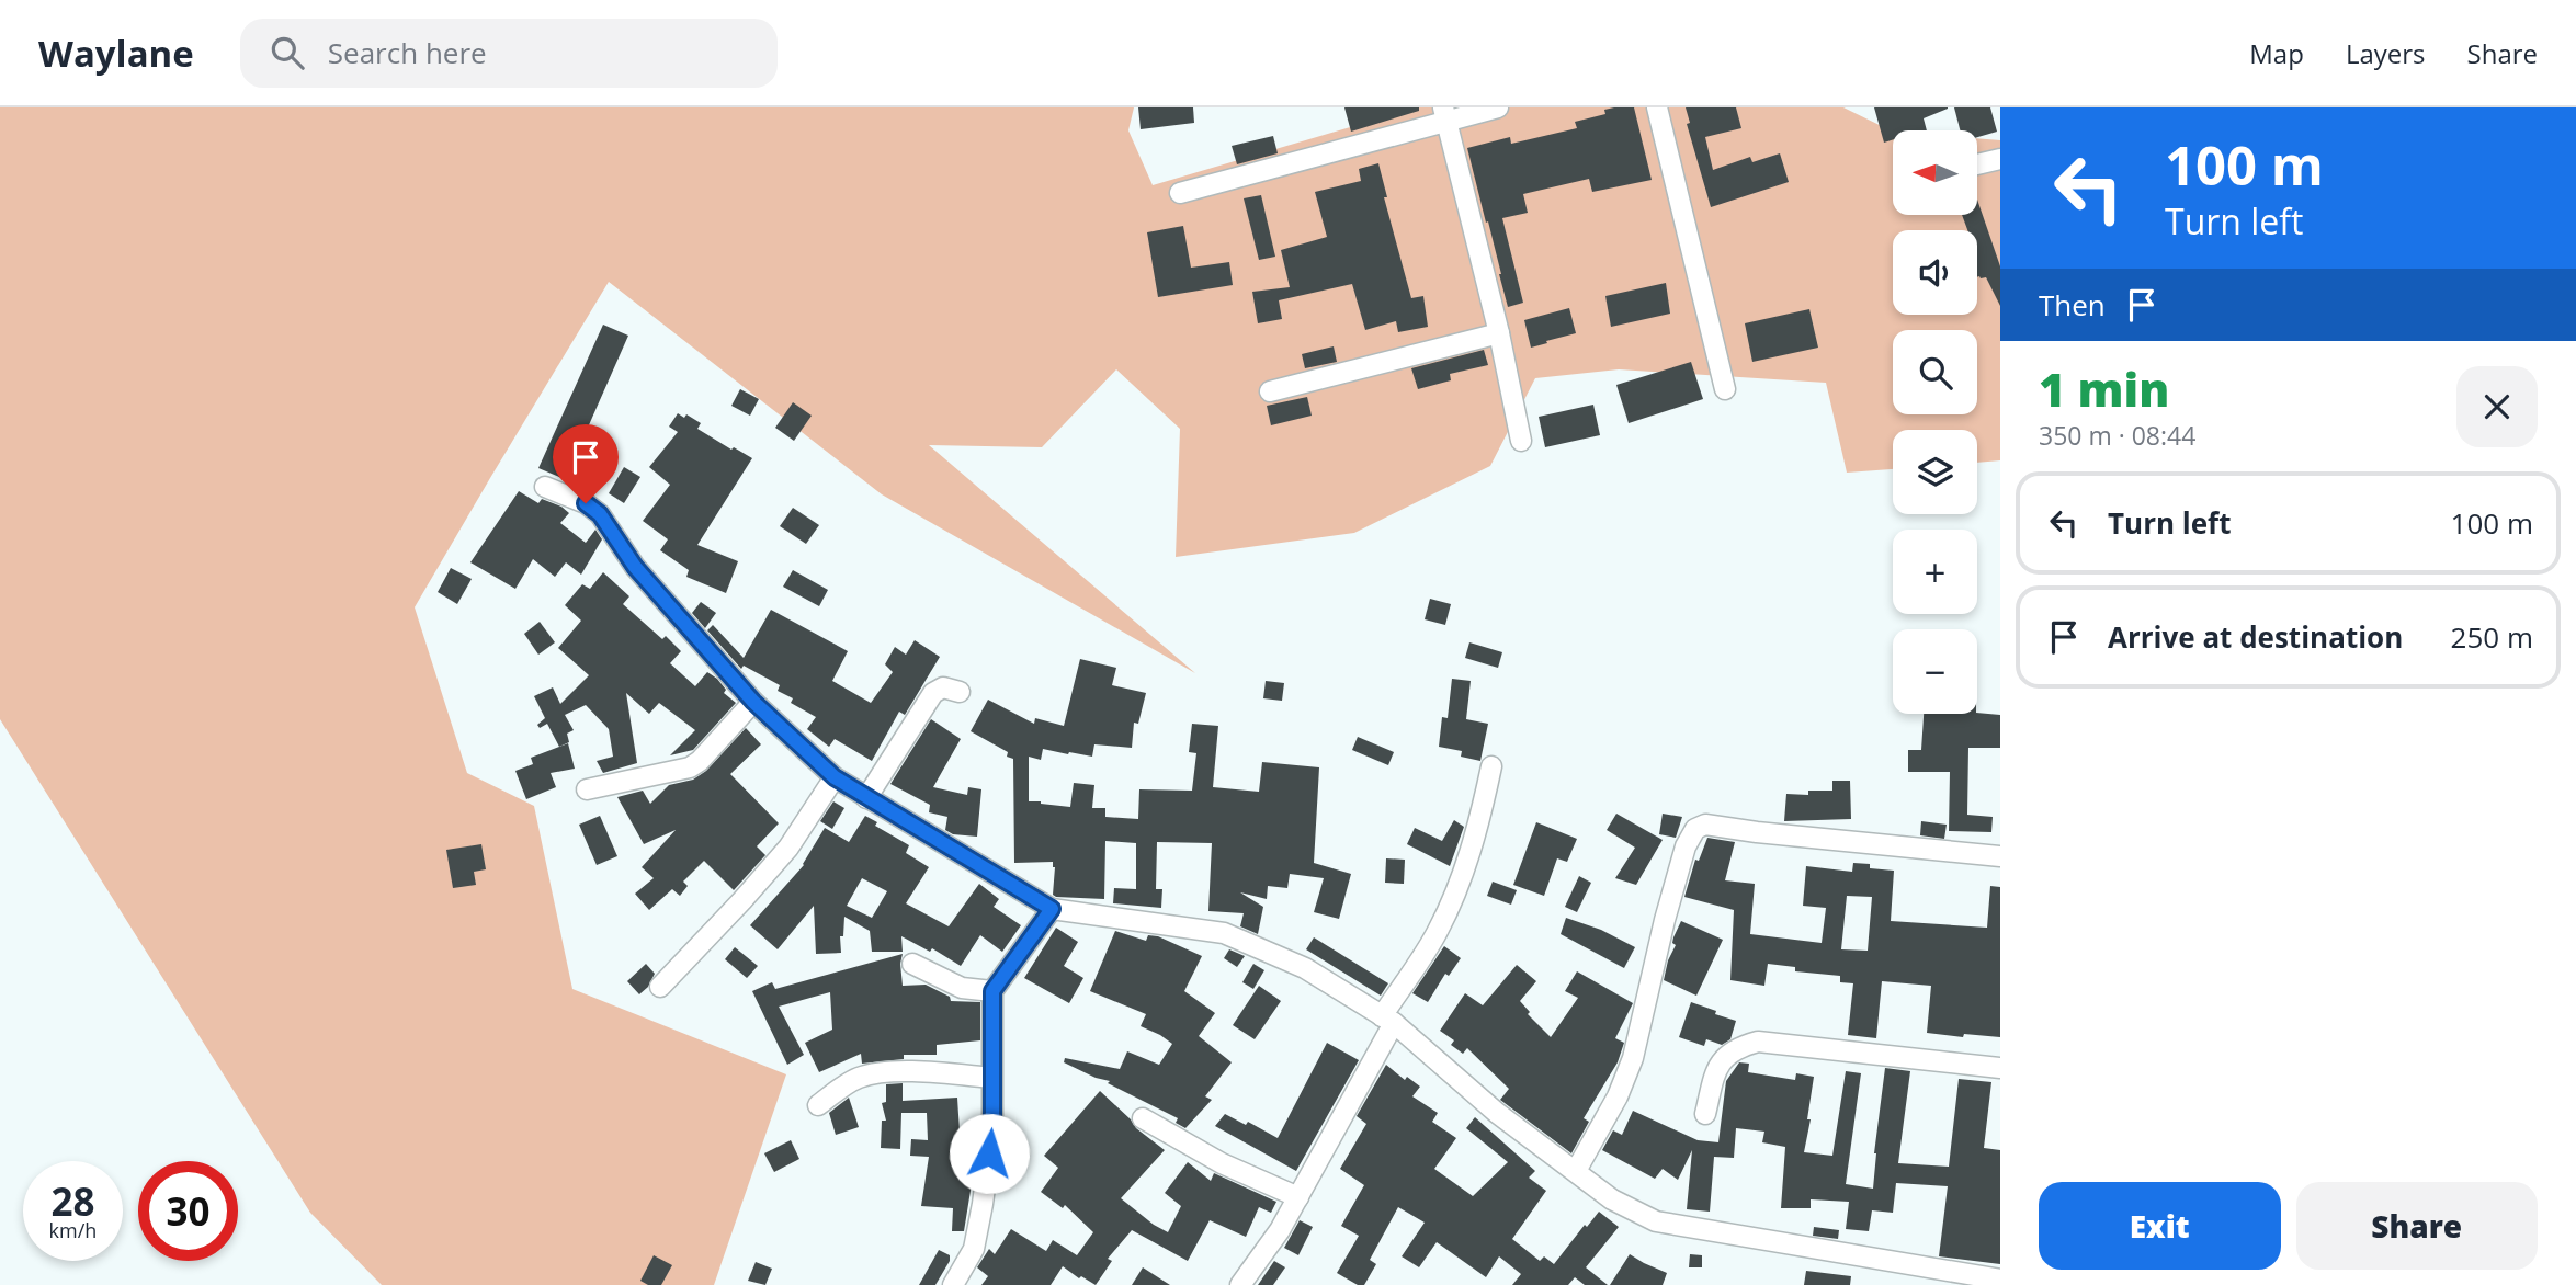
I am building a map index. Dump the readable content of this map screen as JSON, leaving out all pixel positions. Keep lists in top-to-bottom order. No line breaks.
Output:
{"north":"left","page":{"header":"Waylane","search":"Search here","nav":["Map","Layers","Share"],"turn":["100 m","Turn left"],"map_buttons":["+","−"],"then":"Then","heading":["1 min","350 m · 08:44"],"list":[{"name":"Turn left","value":"100 m"},{"name":"Arrive at destination","value":"250 m"}],"speed":"28 km/h","limit":"30","buttons":["Exit","Share"]}}
